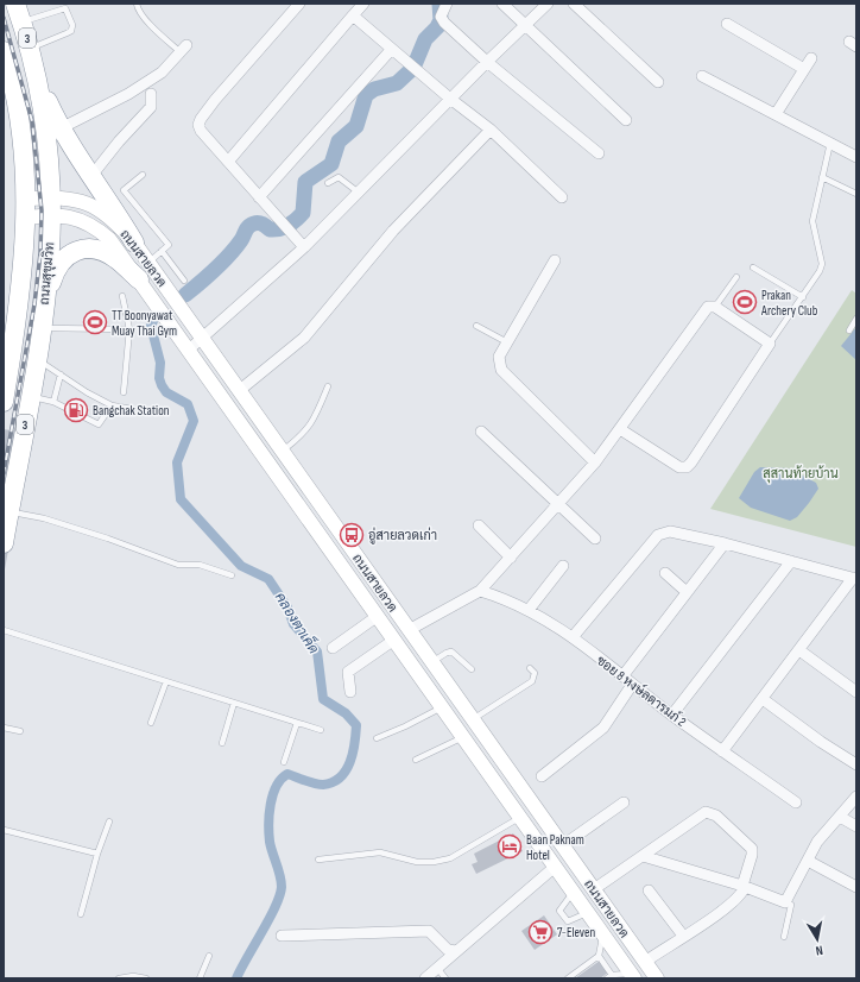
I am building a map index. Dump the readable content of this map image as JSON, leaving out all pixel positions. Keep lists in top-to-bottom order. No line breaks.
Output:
{"streets":{"highway":["3","ถนนสุขุมวิท"],"main road":["ถนนสายลวด"],"street":["ซอย 8 หงษ์ลดารมภ์ 2"]},"crossings":[["ถนนสายลวด","ถนนสุขุมวิท"]],"water":["คลองตาเค็ด"],"parks":["สุสานท้ายบ้าน"],"places":{"sports":["Prakan Archery Club","TT Boonyawat Muay Thai Gym"],"fuel station":["Bangchak Station"],"bus stop":["อู่สายลวดเก่า"],"hotel":["Baan Paknam Hotel"],"supermarket":["7-Eleven"]},"north":"bottom"}
